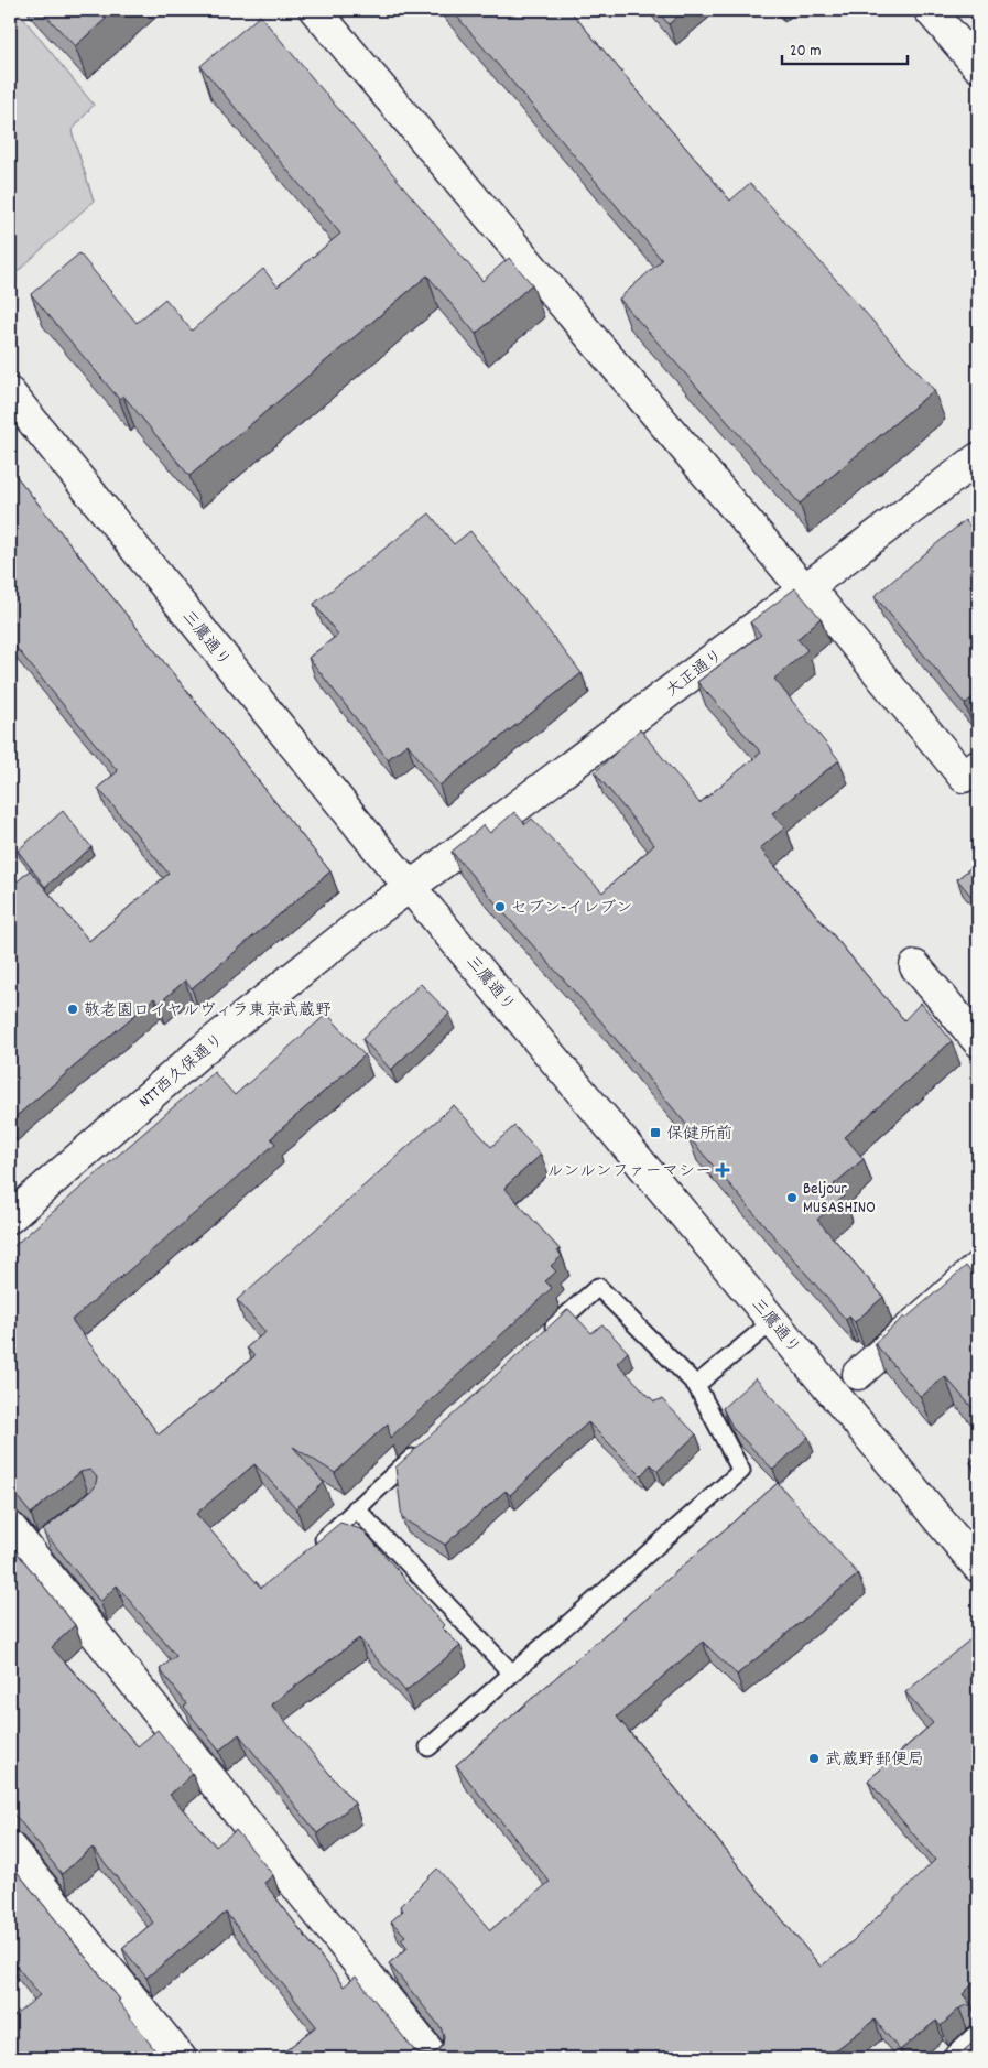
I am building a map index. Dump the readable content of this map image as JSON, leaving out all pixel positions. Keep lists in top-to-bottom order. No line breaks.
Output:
{"streets":{"street":["三鷹通り","大正通り","NTT西久保通り"]},"crossings":[["三鷹通り","大正通り"],["三鷹通り","NTT西久保通り"],["大正通り","NTT西久保通り"]],"places":{"other":["セブン-イレブン","敬老園ロイヤルヴィラ東京武蔵野","Beljour MUSASHINO","武蔵野郵便局"],"transit":["保健所前"],"health":["ルンルンファーマシー"]},"scale_bar":"20 m"}
